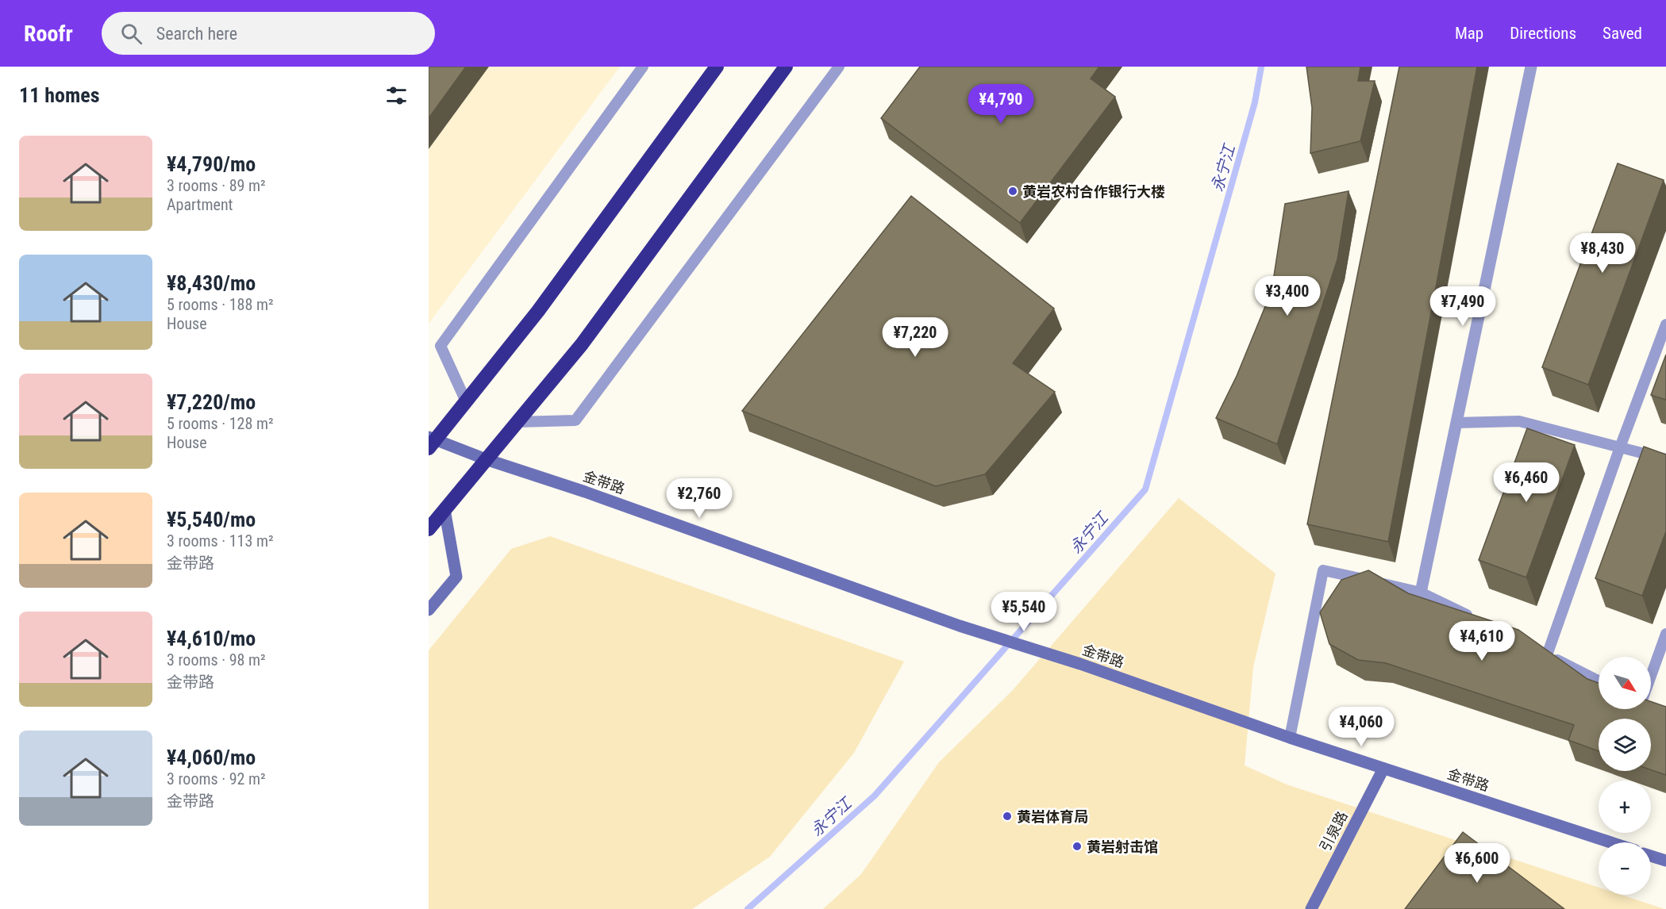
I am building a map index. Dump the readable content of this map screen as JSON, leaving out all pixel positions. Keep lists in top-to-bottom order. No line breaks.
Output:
{"streets":{"main road":["金带路","引泉路"]},"crossings":[["金带路","引泉路"]],"water":["永宁江"],"places":["黄岩农村合作银行大楼","黄岩体育局","黄岩射击馆"],"north":"bottom right","page":{"header":"Roofr","search":"Search here","nav":["Map","Directions","Saved"],"heading":"11 homes","price":["¥4,790","¥8,430","¥3,400","¥7,490","¥7,220","¥6,460","¥2,760","¥5,540","¥4,610","¥4,060","¥6,600"],"list":[{"name":"¥4,790/mo","note":"3 rooms · 89 m² · Apartment"},{"name":"¥8,430/mo","note":"5 rooms · 188 m² · House"},{"name":"¥7,220/mo","note":"5 rooms · 128 m² · House"},{"name":"¥5,540/mo","note":"3 rooms · 113 m² · 金带路"},{"name":"¥4,610/mo","note":"3 rooms · 98 m² · 金带路"},{"name":"¥4,060/mo","note":"3 rooms · 92 m² · 金带路"}],"map_buttons":["+","−"]}}
